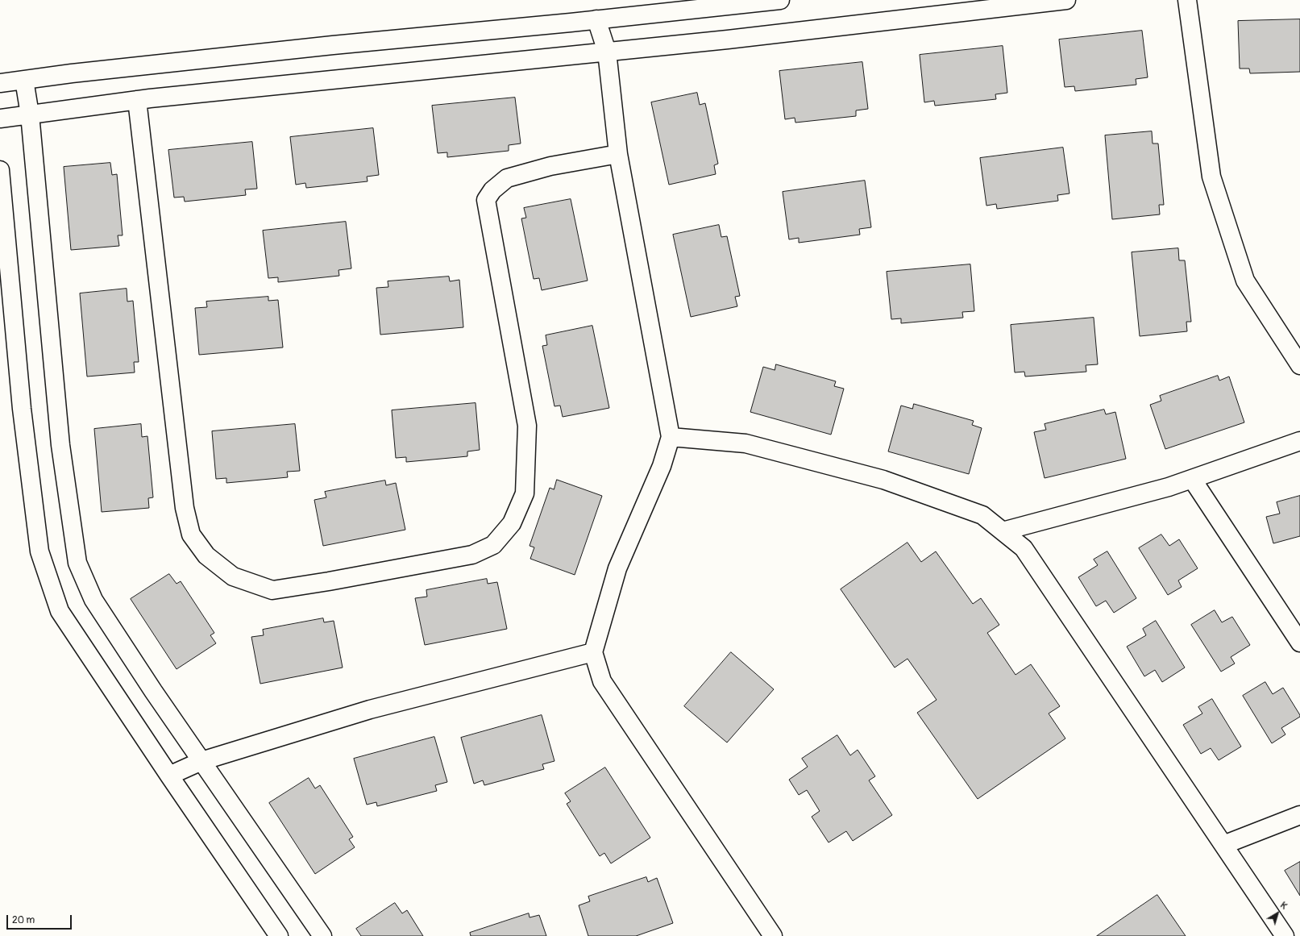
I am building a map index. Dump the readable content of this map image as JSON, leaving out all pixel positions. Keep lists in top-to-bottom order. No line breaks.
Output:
{"scale_bar":"20 m","north":"top right"}
